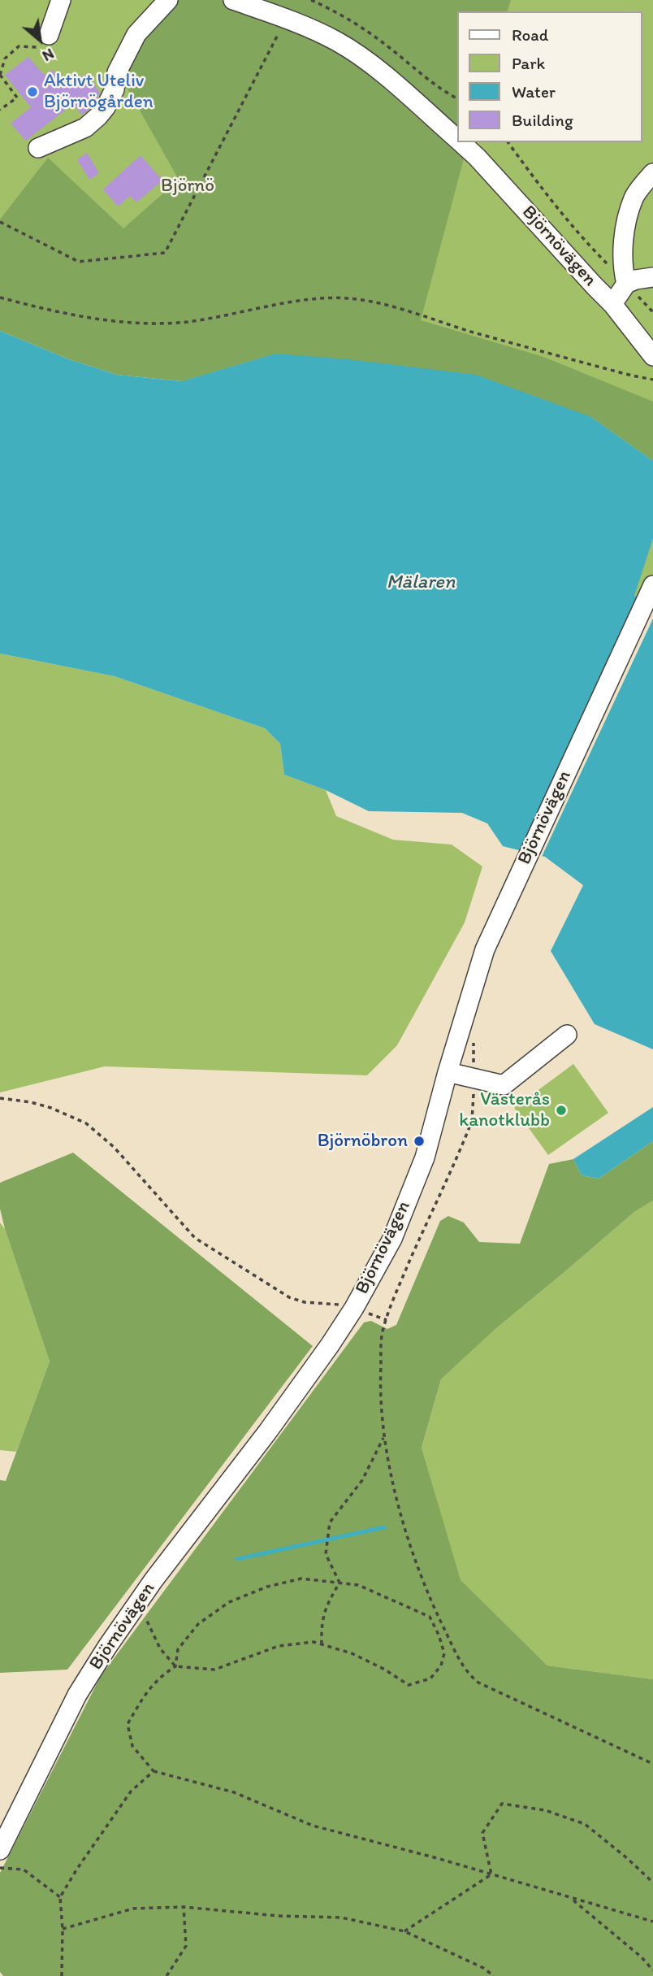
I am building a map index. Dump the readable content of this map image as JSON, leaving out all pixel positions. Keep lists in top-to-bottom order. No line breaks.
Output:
{"streets":{"street":["Björnövägen"]},"water":["Mälaren"],"parks":["Björnö"],"places":["Aktivt Uteliv Björnögården","Västerås kanotklubb","Björnöbron"],"legend":["Road","Park","Water","Building"],"north":"bottom right"}
